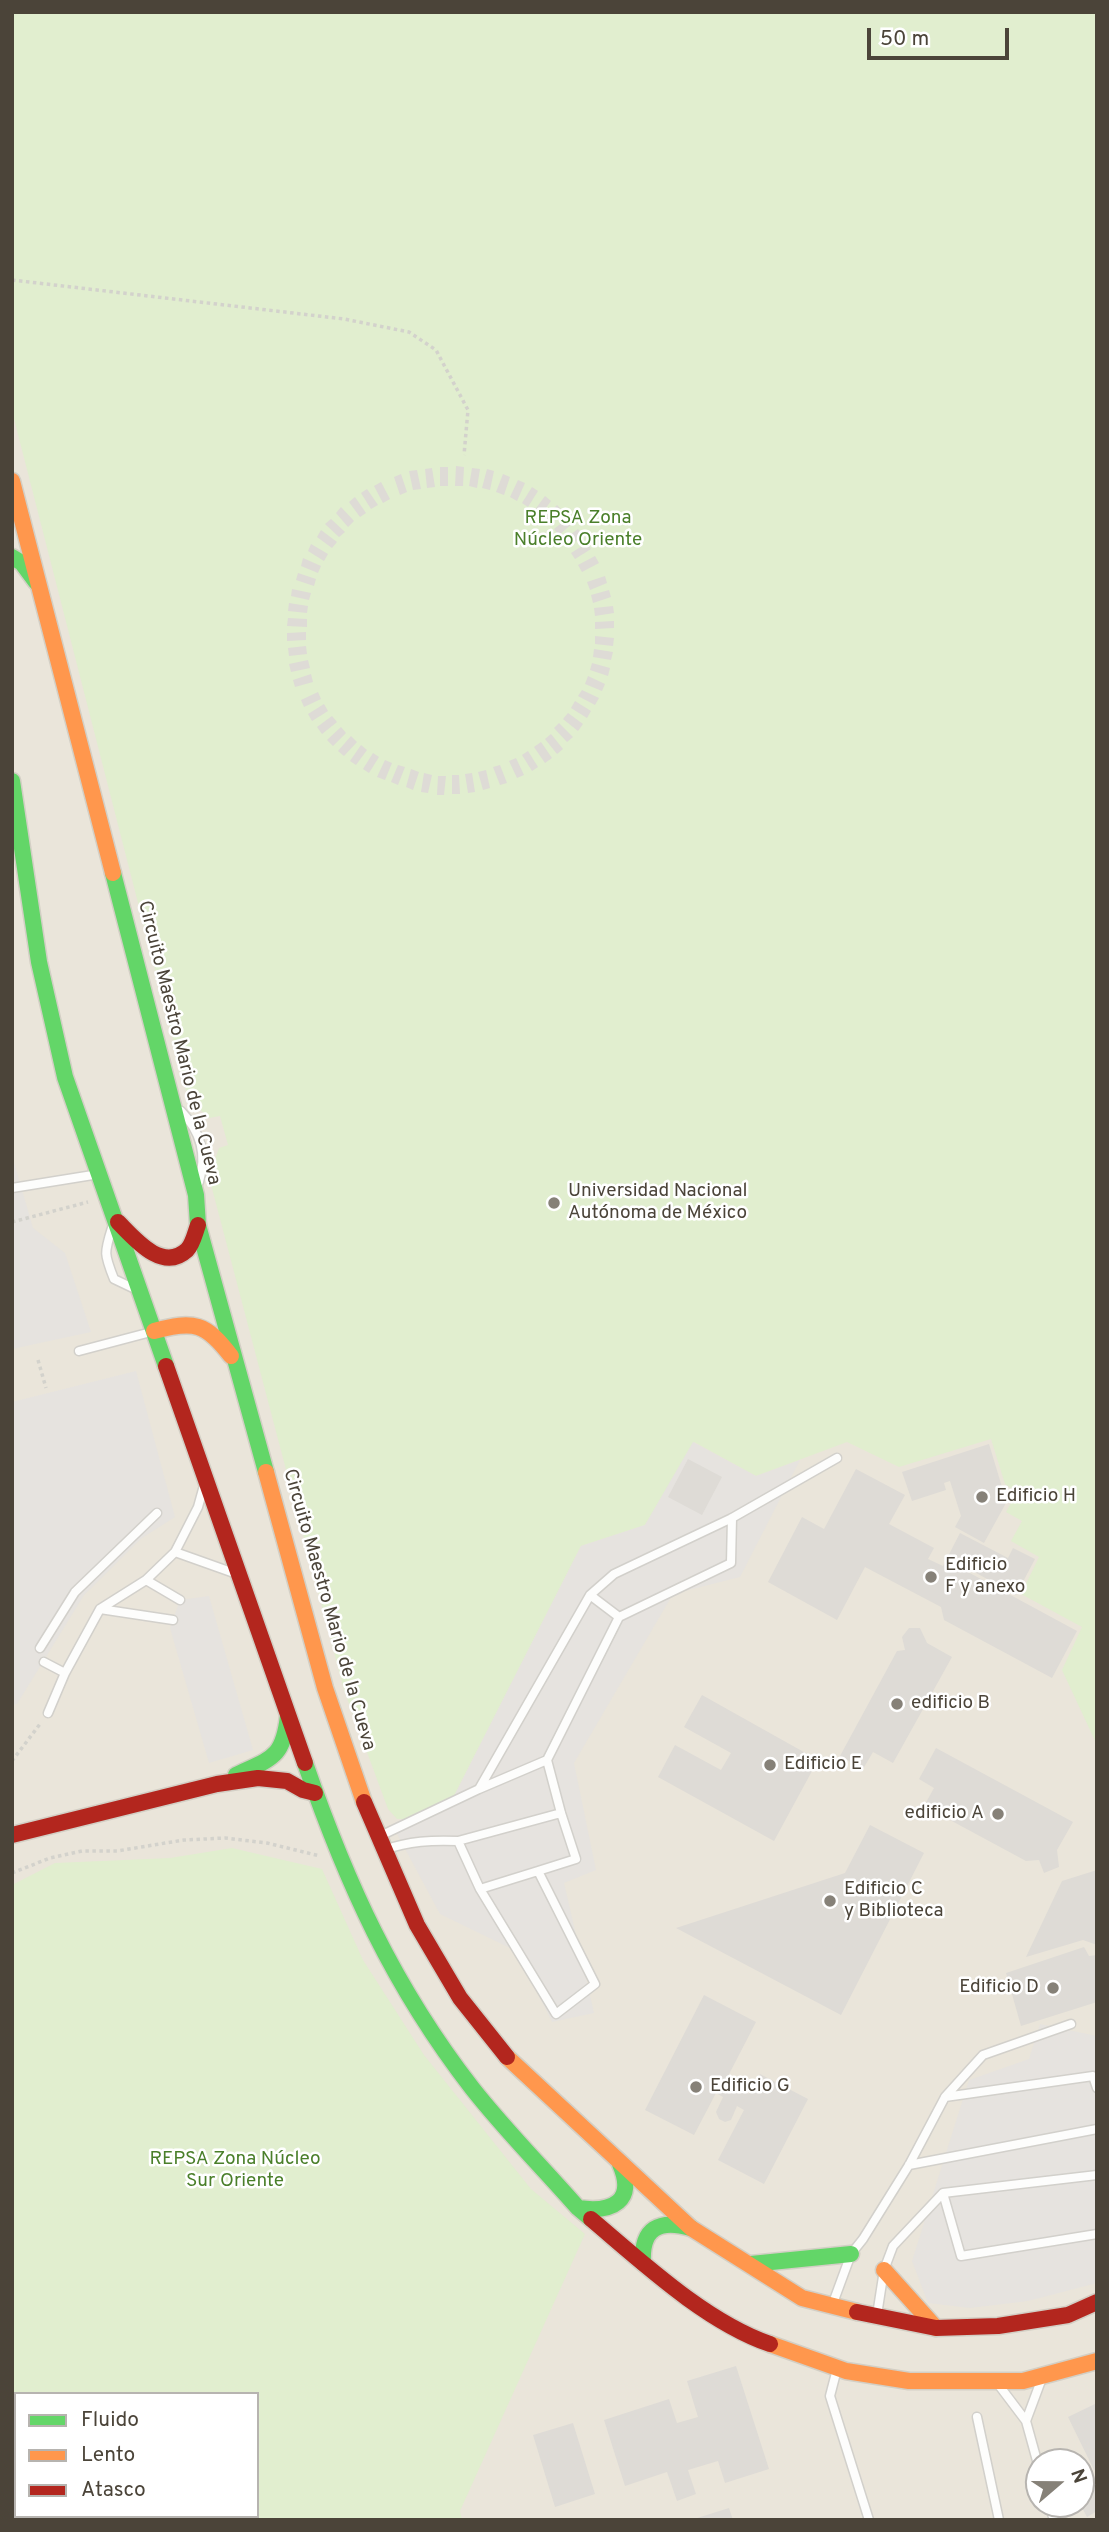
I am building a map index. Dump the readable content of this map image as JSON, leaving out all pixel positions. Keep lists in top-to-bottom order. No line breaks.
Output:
{"streets":{"street":["Circuito Maestro Mario de la Cueva"]},"parks":["REPSA Zona Núcleo Oriente","REPSA Zona Núcleo Sur Oriente"],"places":["Universidad Nacional Autónoma de México","Edificio H","Edificio F y anexo","edificio B","Edificio E","edificio A","Edificio C y Biblioteca","Edificio D","Edificio G"],"legend":["Fluido","Lento","Atasco"],"scale_bar":"50 m","north":"right"}
